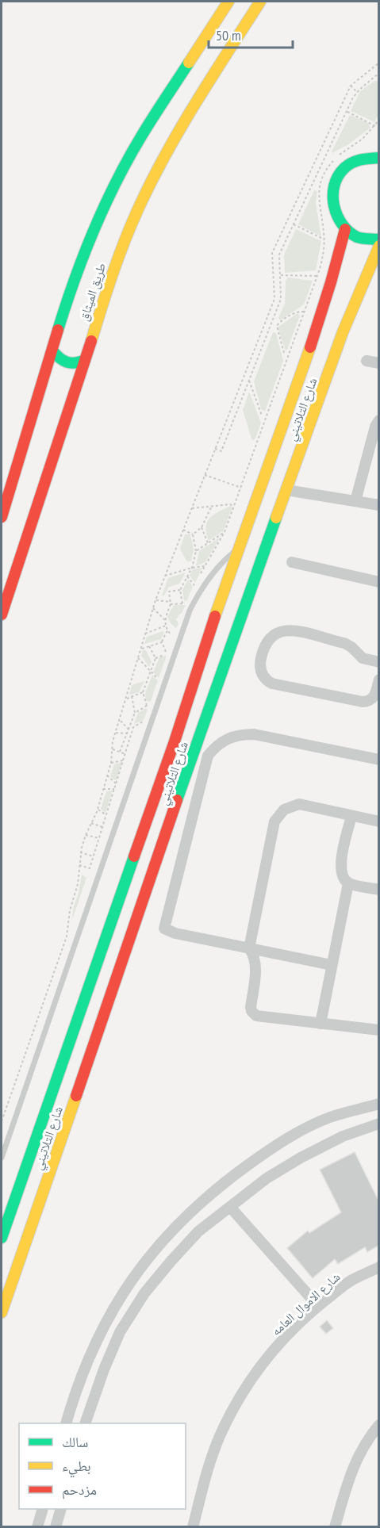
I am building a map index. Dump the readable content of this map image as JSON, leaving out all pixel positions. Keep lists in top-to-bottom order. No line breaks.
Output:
{"streets":{"main road":["طريق الميثاق","شارع التلاتيني"],"street":["شارع الاموال العامه"]},"legend":["سالك","بطيء","مزدحم"],"scale_bar":"50 m"}
